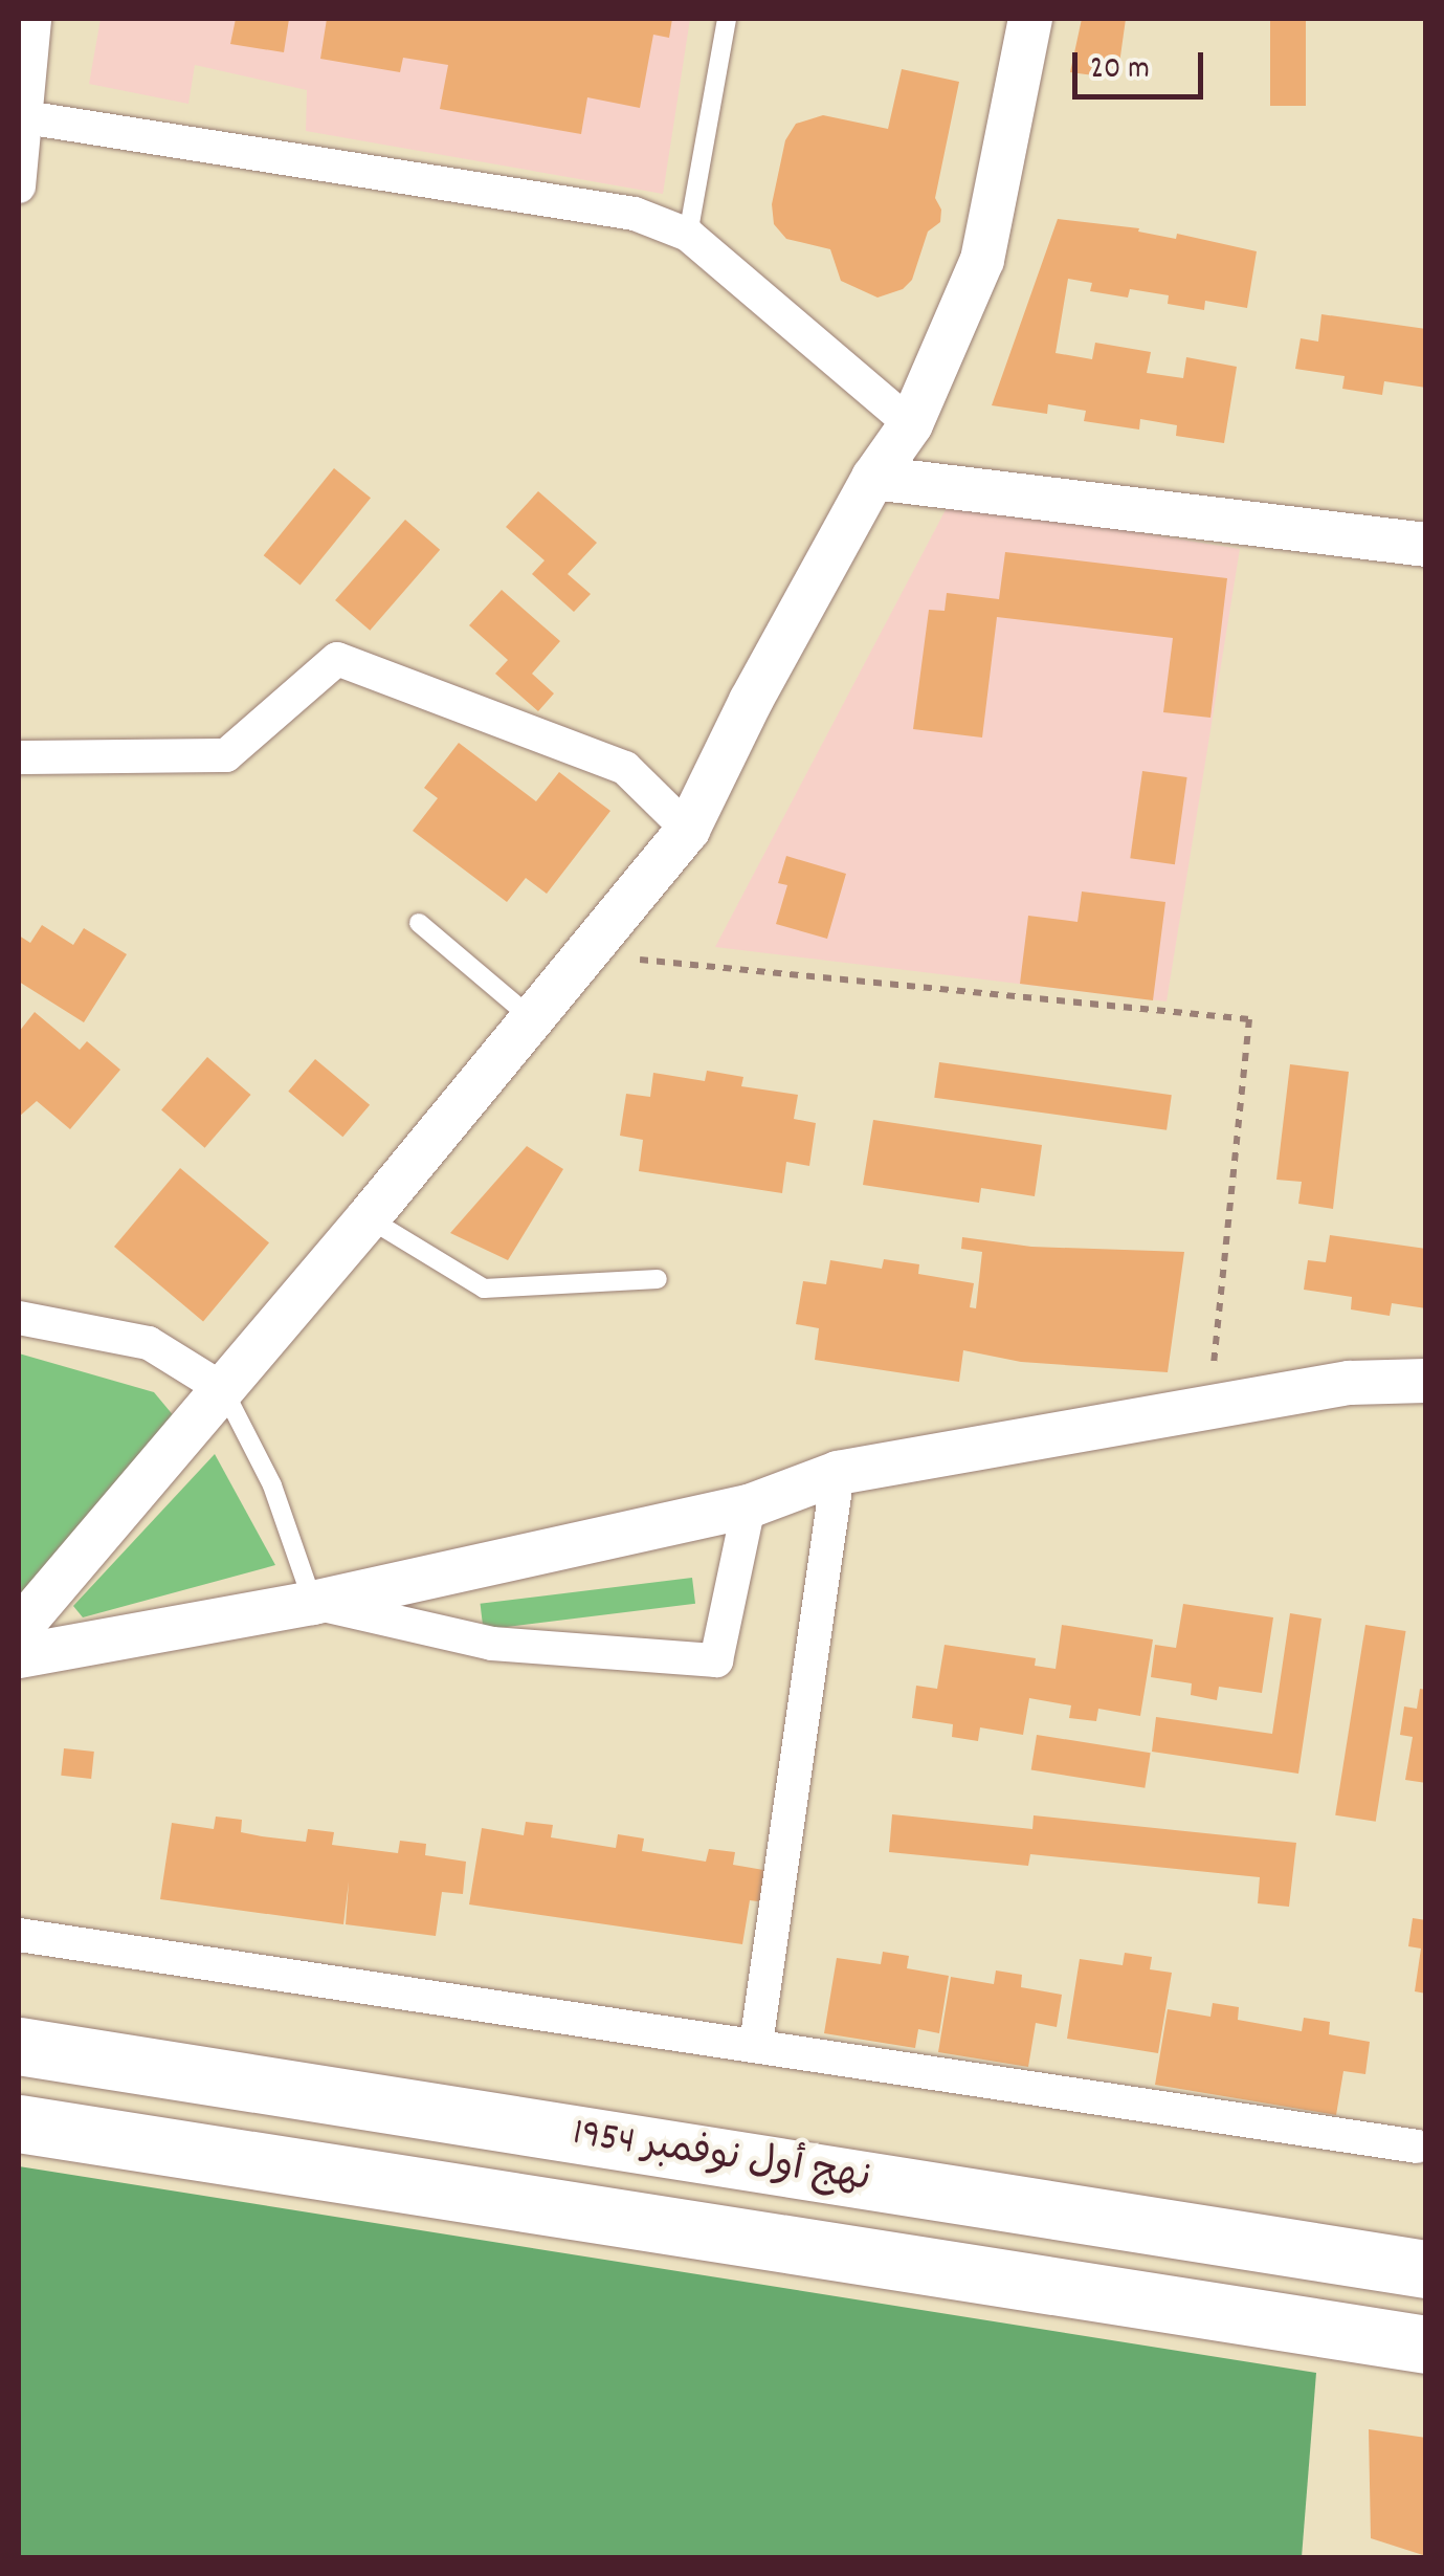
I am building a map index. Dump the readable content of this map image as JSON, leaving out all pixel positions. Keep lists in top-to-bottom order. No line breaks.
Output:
{"streets":{"highway":["نهج أول نوفمبر 1954"]},"scale_bar":"20 m"}
